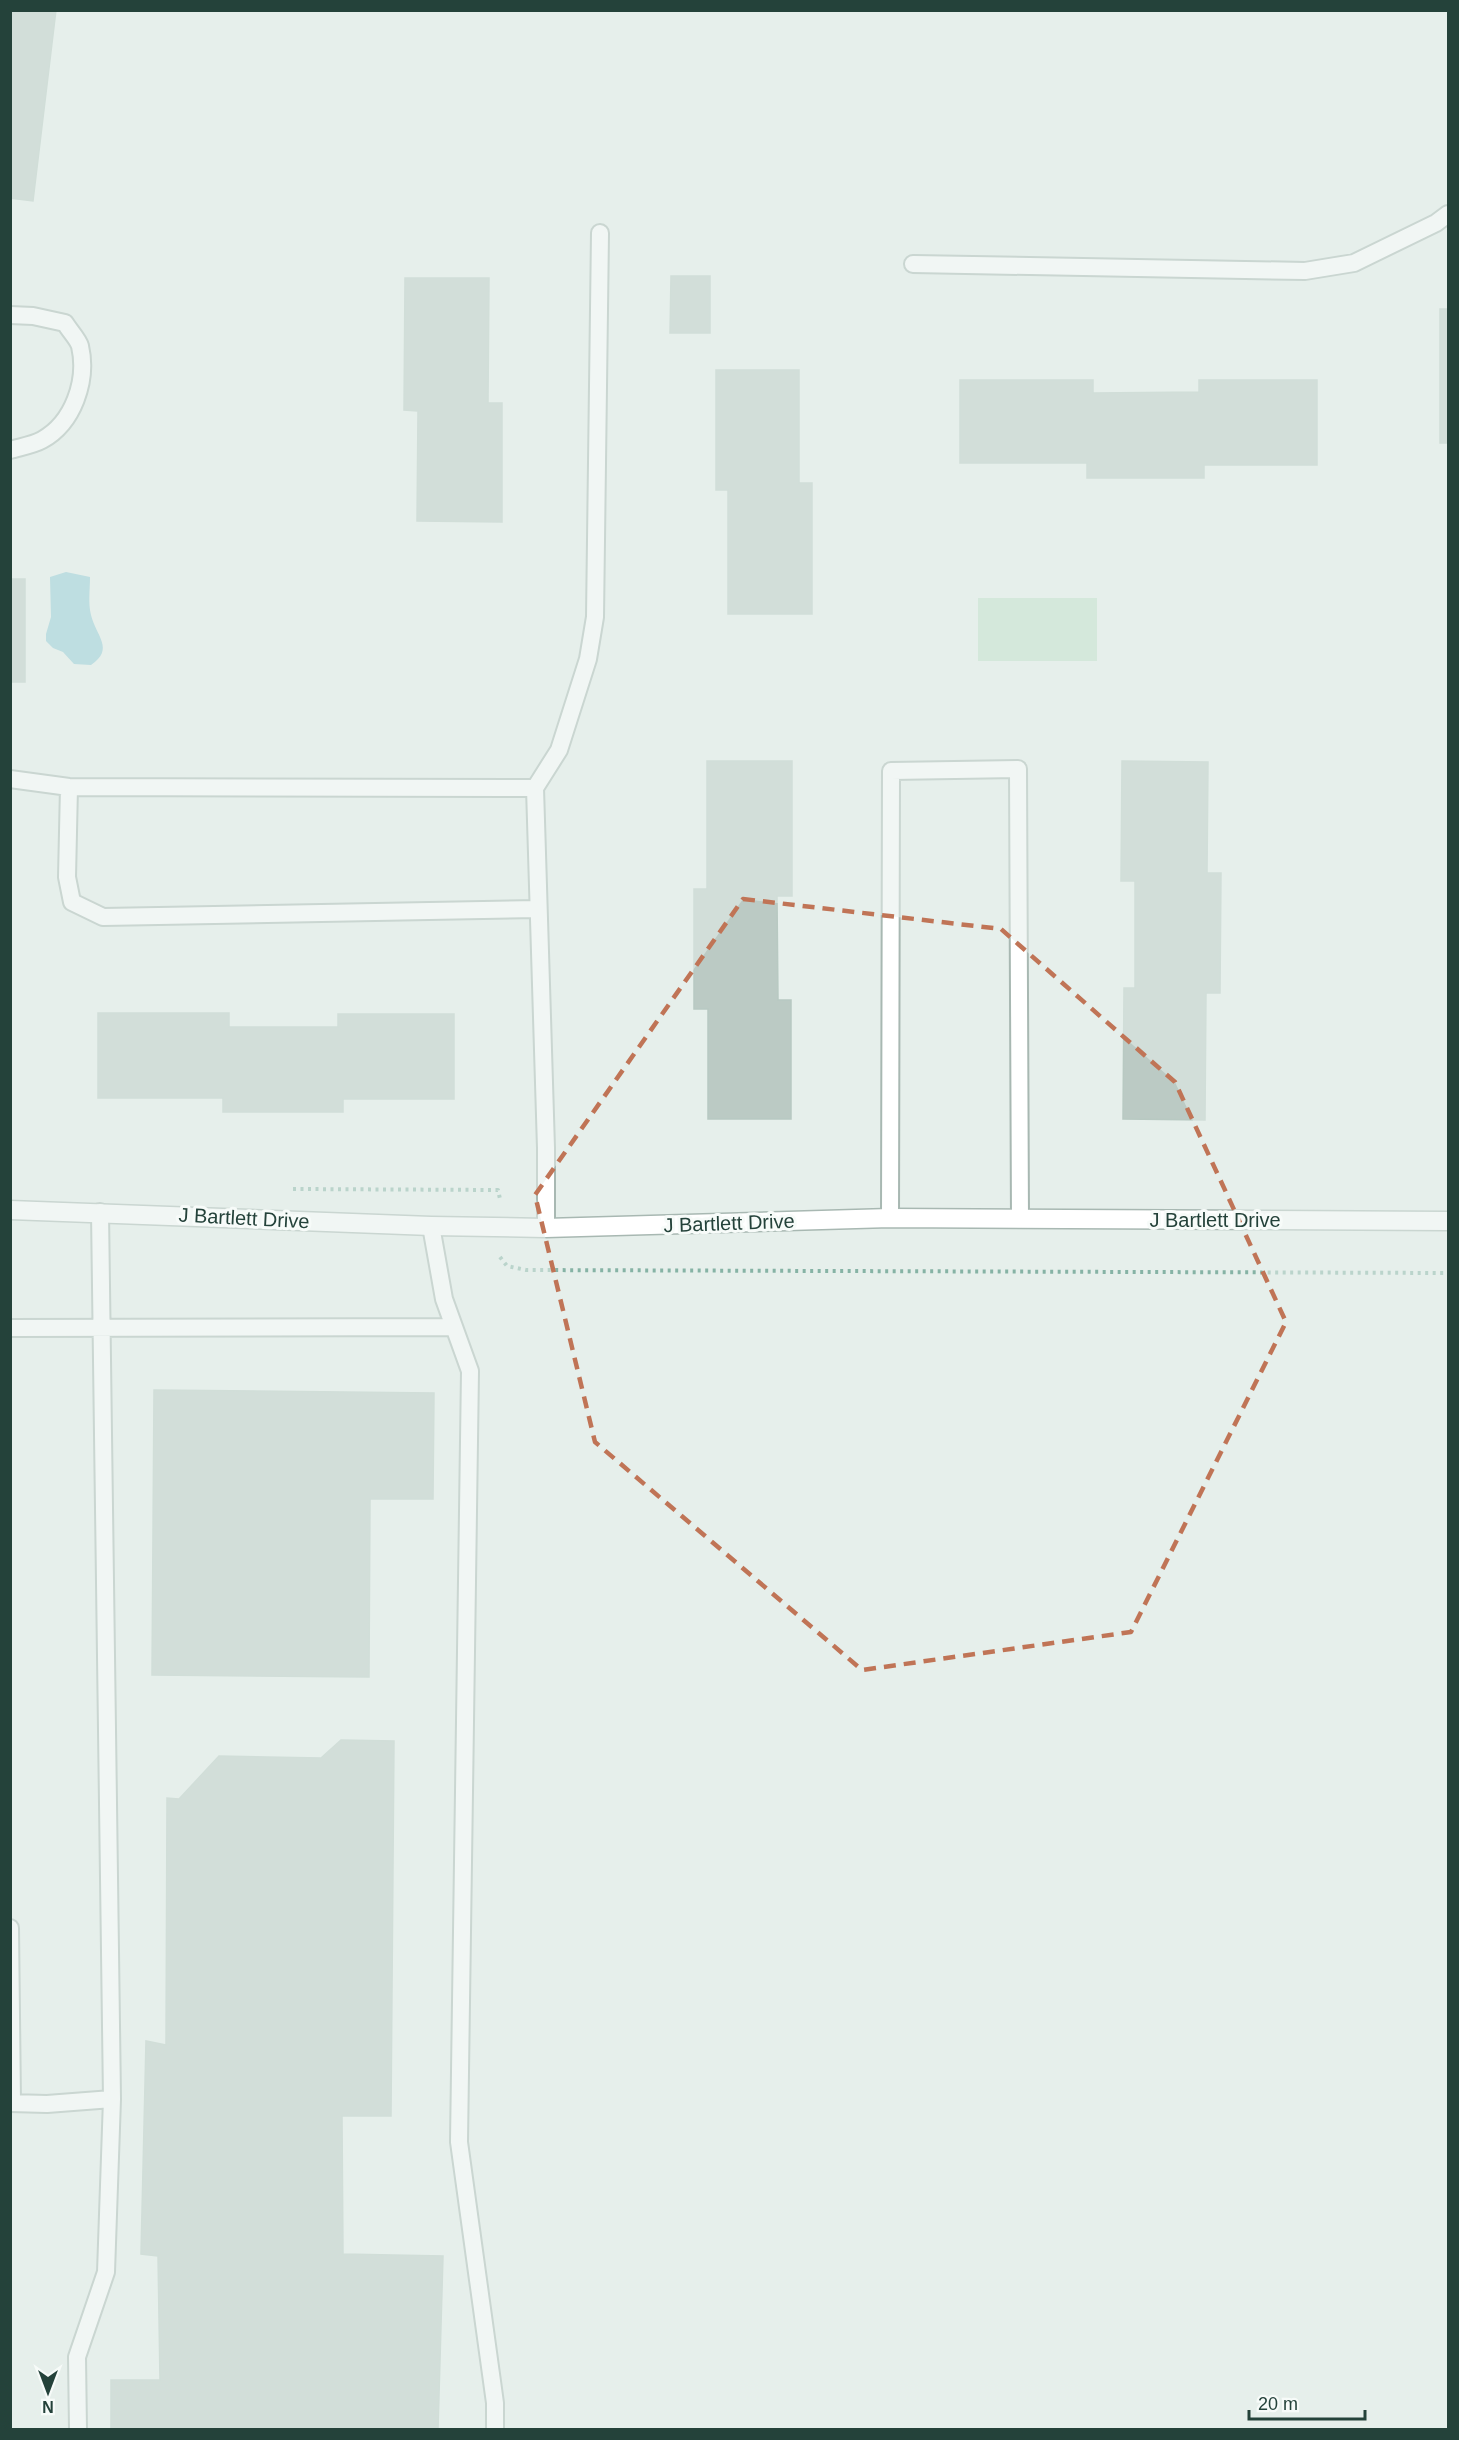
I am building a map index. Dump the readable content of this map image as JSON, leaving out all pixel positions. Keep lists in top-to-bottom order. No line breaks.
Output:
{"streets":{"street":["J Bartlett Drive"]},"scale_bar":"20 m","north":"bottom"}
